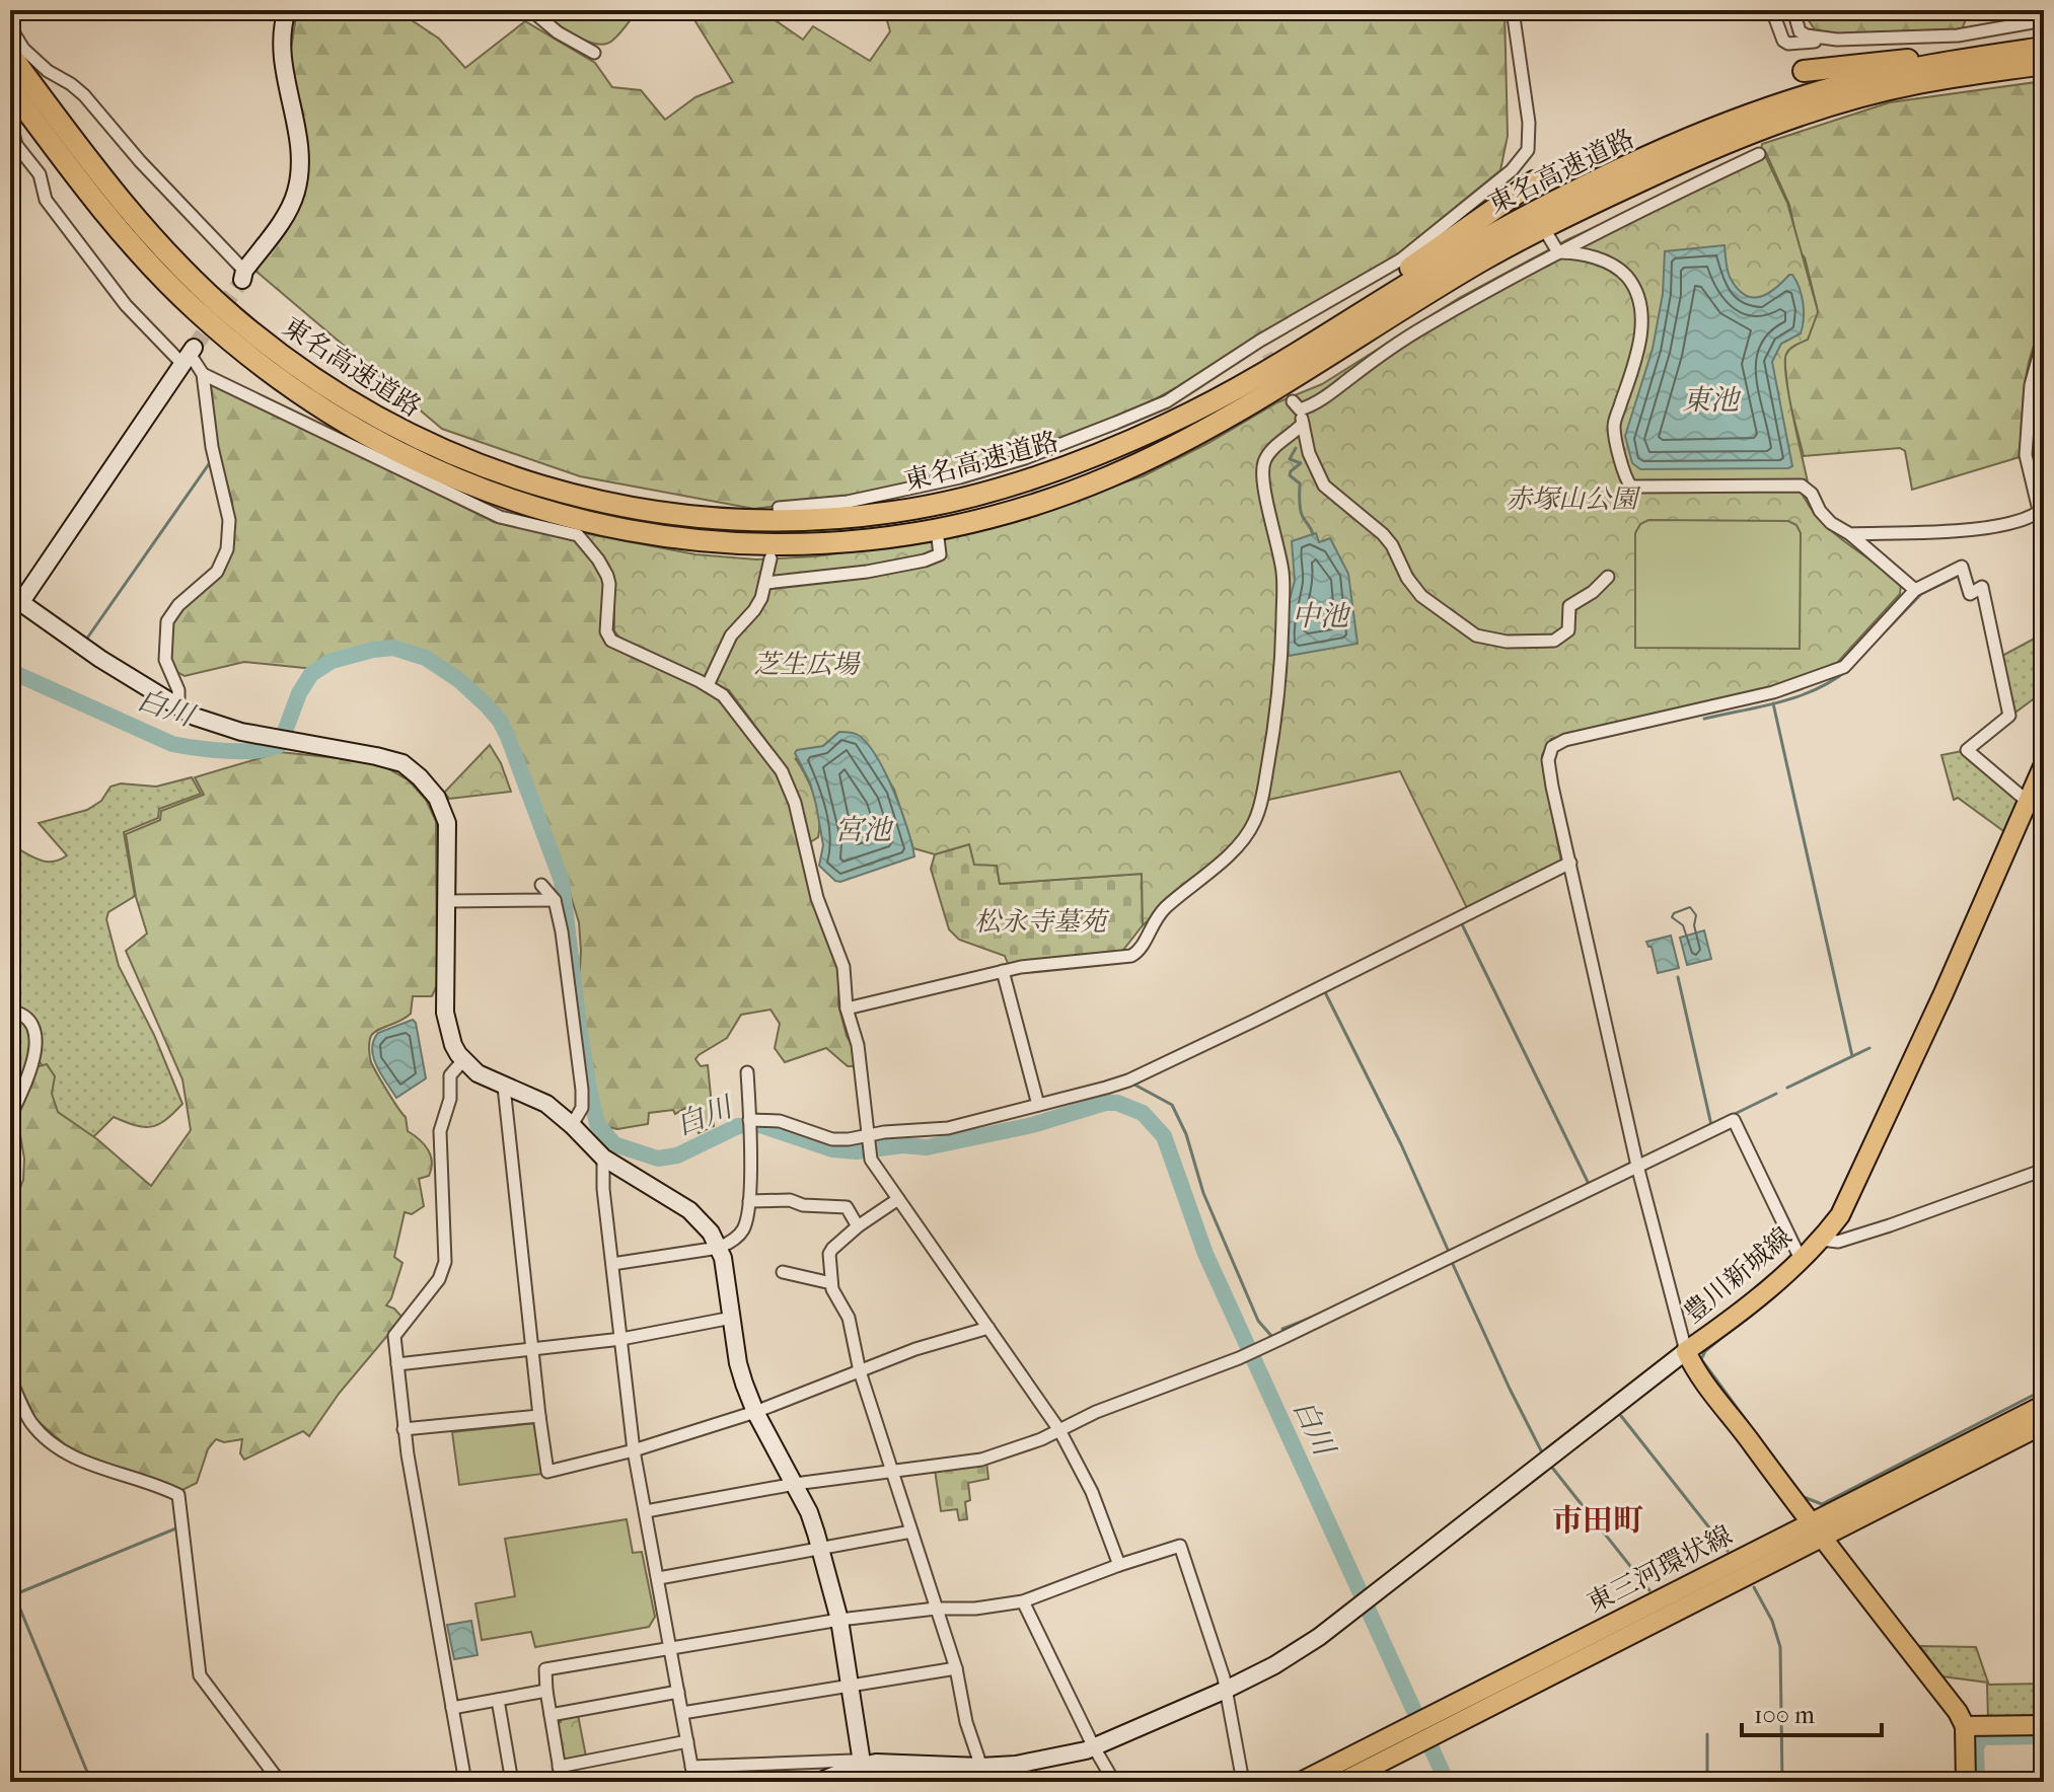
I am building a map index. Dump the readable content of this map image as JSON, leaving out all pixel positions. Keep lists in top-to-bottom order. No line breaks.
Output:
{"streets":{"highway":["東名高速道路"],"main road":["豊川新城線","東三河環状線"]},"crossings":[["豊川新城線","東三河環状線"]],"districts":["市田町"],"water":["東池","中池","白川","宮池"],"parks":["赤塚山公園","芝生広場","松永寺墓苑"],"scale_bar":"100 m"}
